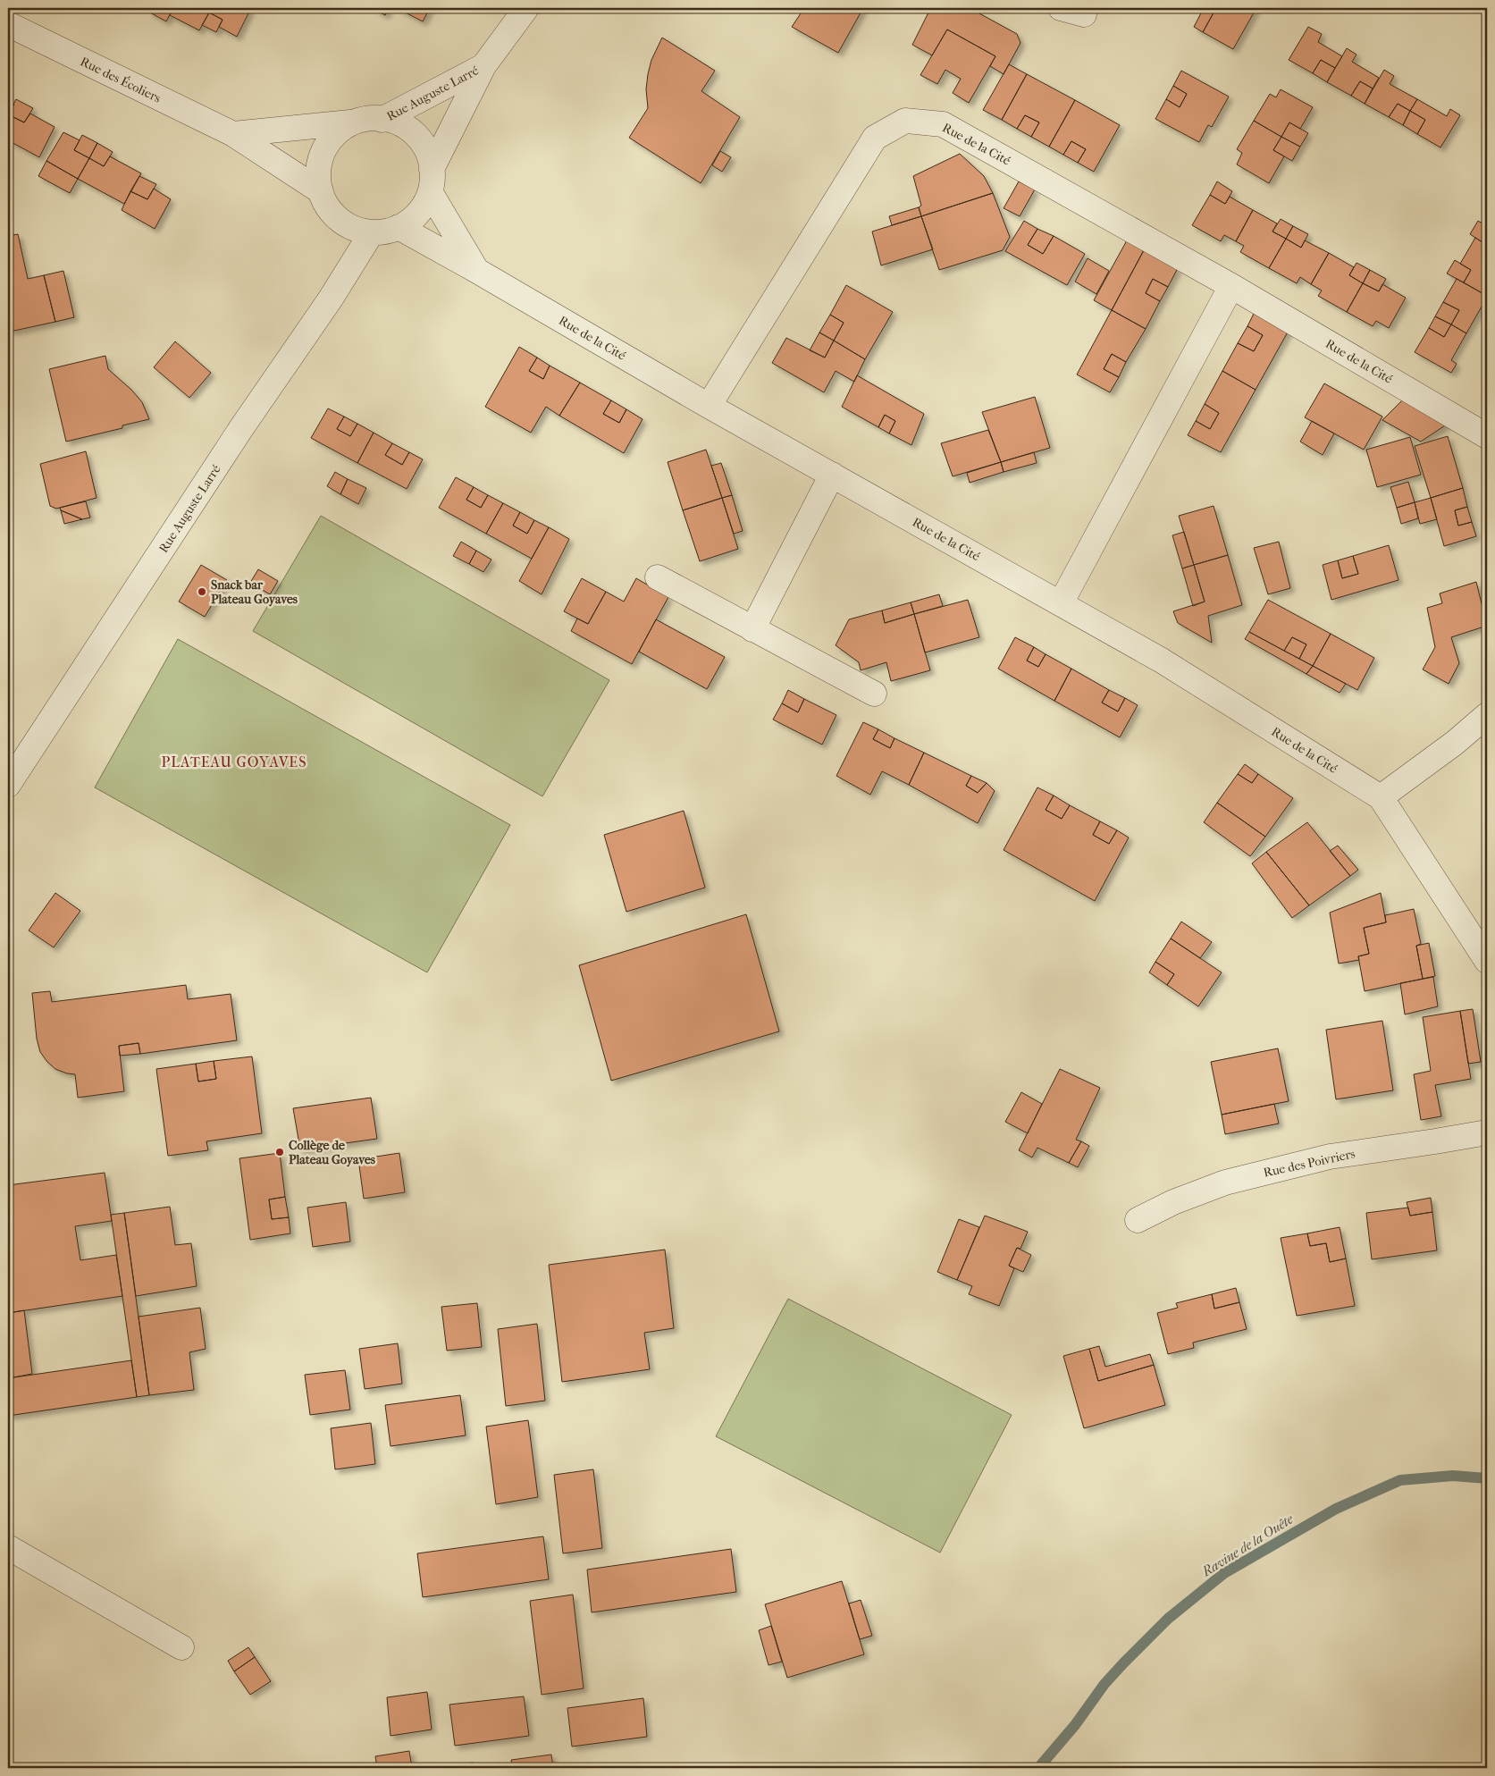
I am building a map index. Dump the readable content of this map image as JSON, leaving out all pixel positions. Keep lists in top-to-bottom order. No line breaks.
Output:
{"streets":{"street":["Rue des Écoliers","Rue Auguste Larré","Rue de la Cité","Rue des Poivriers"]},"crossings":[["Rue des Écoliers","Rue Auguste Larré"],["Rue des Écoliers","Rue de la Cité"],["Rue Auguste Larré","Rue de la Cité"]],"districts":["PLATEAU GOYAVES"],"water":["Ravine de la Ouête"],"places":["Snack bar Plateau Goyaves","Collège de Plateau Goyaves"]}
